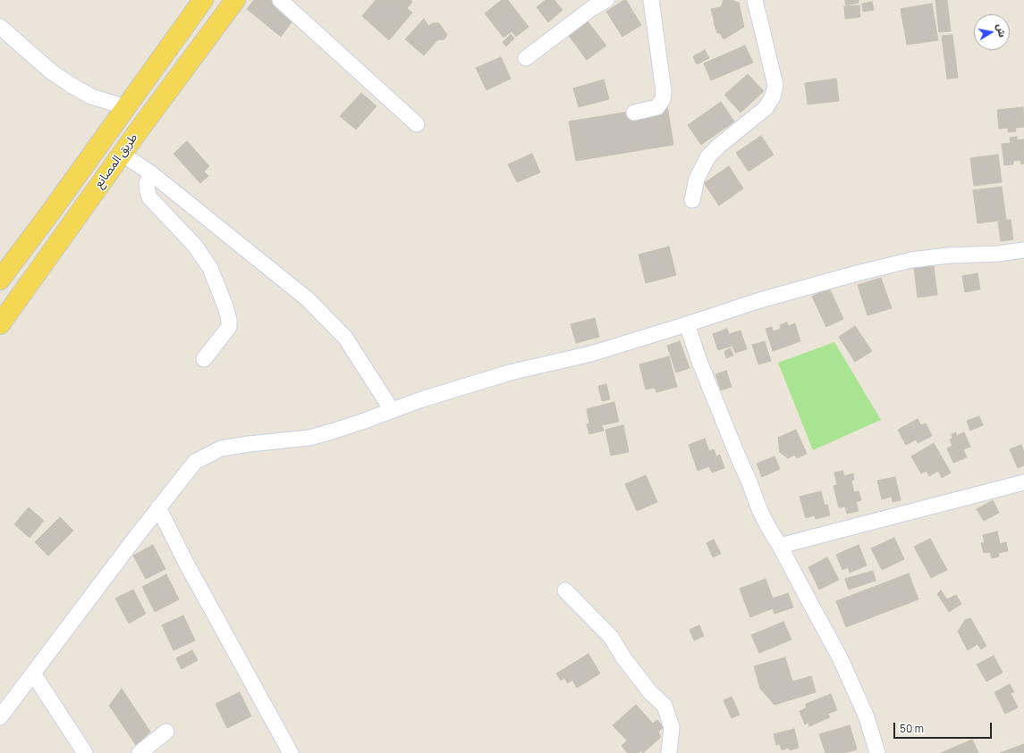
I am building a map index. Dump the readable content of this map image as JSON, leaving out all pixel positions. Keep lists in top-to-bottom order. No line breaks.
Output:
{"streets":{"main road":["طريق المصانع"]},"scale_bar":"50 m","north":"right"}
